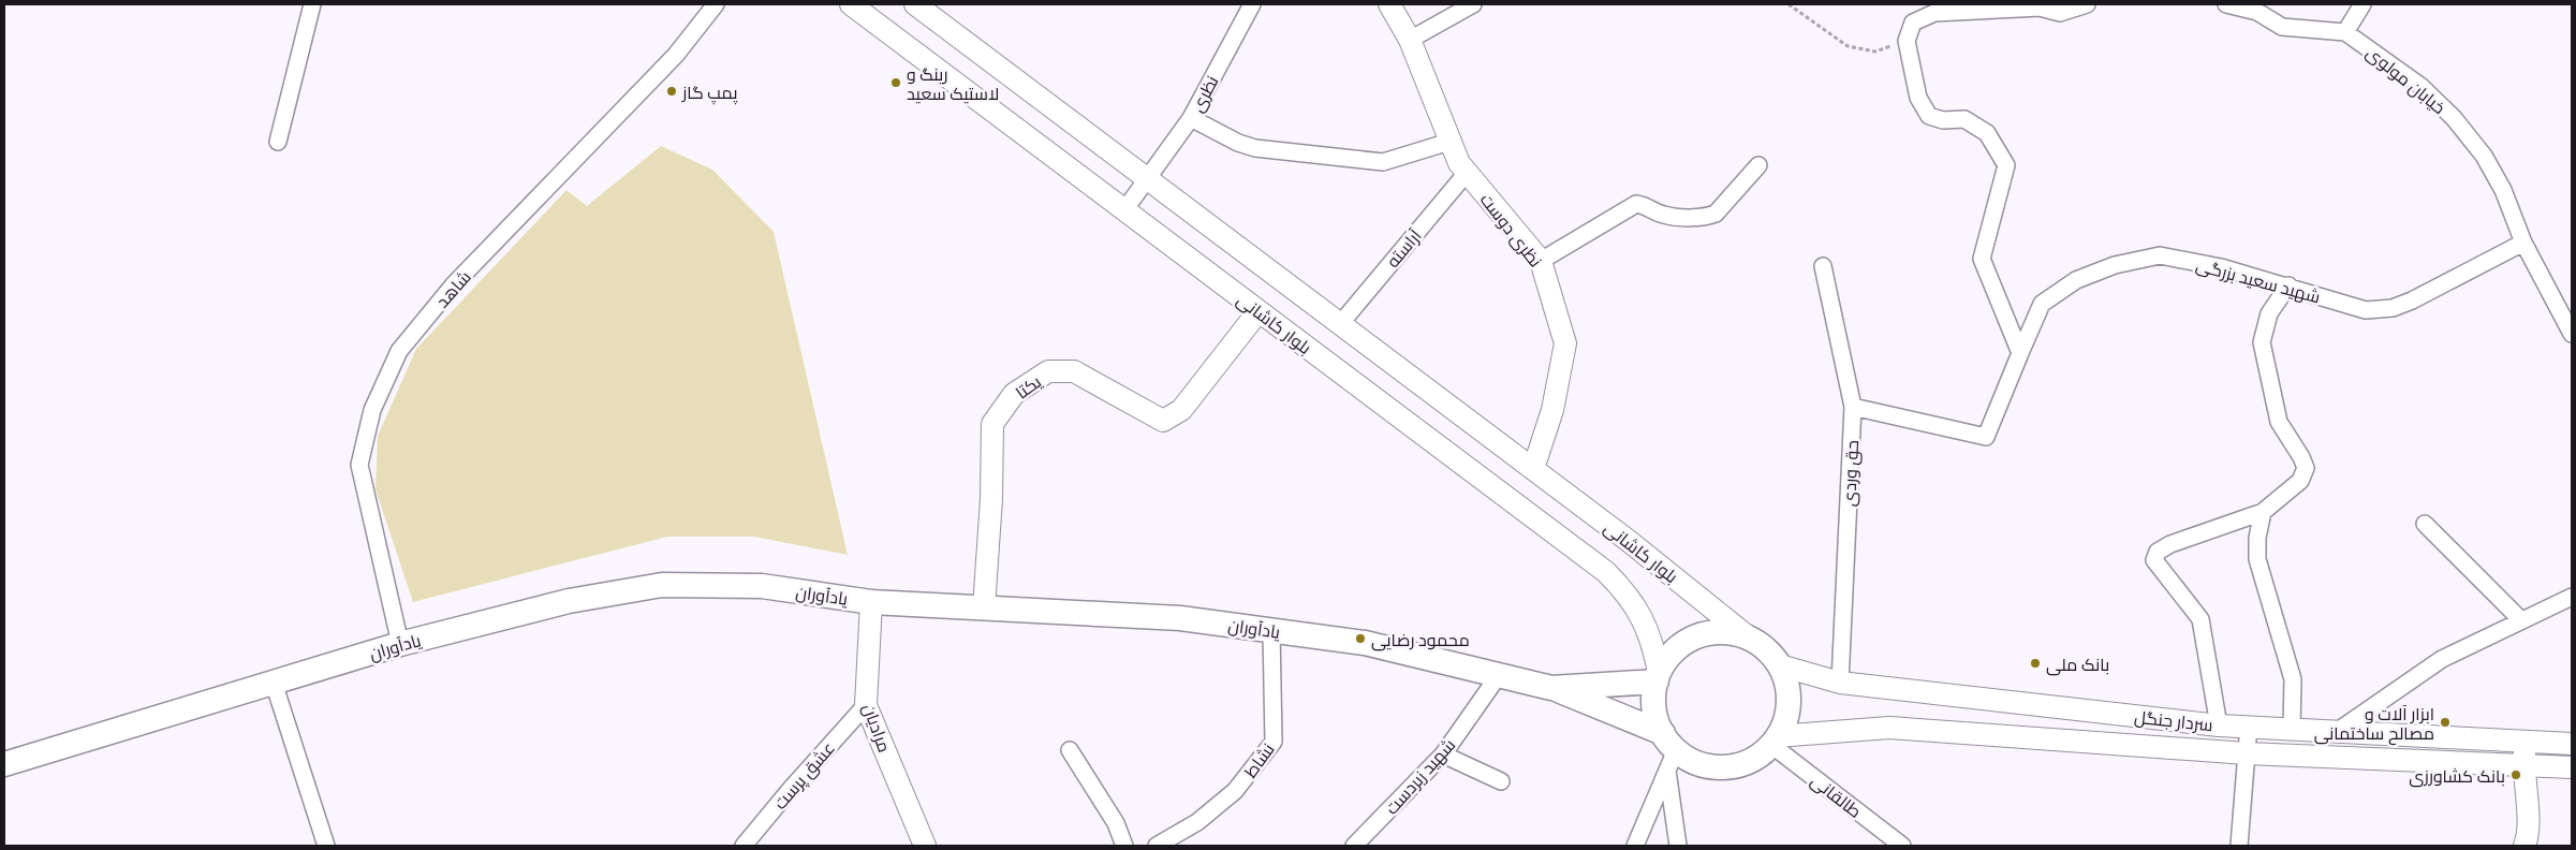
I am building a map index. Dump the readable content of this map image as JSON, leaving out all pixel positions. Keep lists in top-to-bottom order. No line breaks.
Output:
{"streets":{"main road":["نظری دوست","بلوار کاشانی","یکتا","یادآوران","سردار جنگل","مرادیان"],"street":["خیابان مولوی","نظری","آراسته","شهید سعید بزرگی","شاهد","حق وردی","نشاط","عشق پرست","شهید زبردست","طالقانی"]},"crossings":[["خیابان مولوی","شهید سعید بزرگی"],["نظری","بلوار کاشانی"],["نظری دوست","آراسته"],["نظری دوست","بلوار کاشانی"],["آراسته","بلوار کاشانی"],["شهید سعید بزرگی","حق وردی"],["شاهد","یادآوران"],["بلوار کاشانی","یکتا"],["بلوار کاشانی","یادآوران"],["بلوار کاشانی","سردار جنگل"],["بلوار کاشانی","طالقانی"],["یکتا","یادآوران"],["حق وردی","سردار جنگل"],["یادآوران","سردار جنگل"],["یادآوران","مرادیان"],["یادآوران","نشاط"],["یادآوران","شهید زبردست"],["یادآوران","طالقانی"],["سردار جنگل","طالقانی"],["مرادیان","عشق پرست"]],"places":["رینگ و لاستیک سعید","پمپ گاز","محمود رضایی","بانک ملی","ابزار آلات و مصالح ساختمانی","بانک کشاورزی"]}
